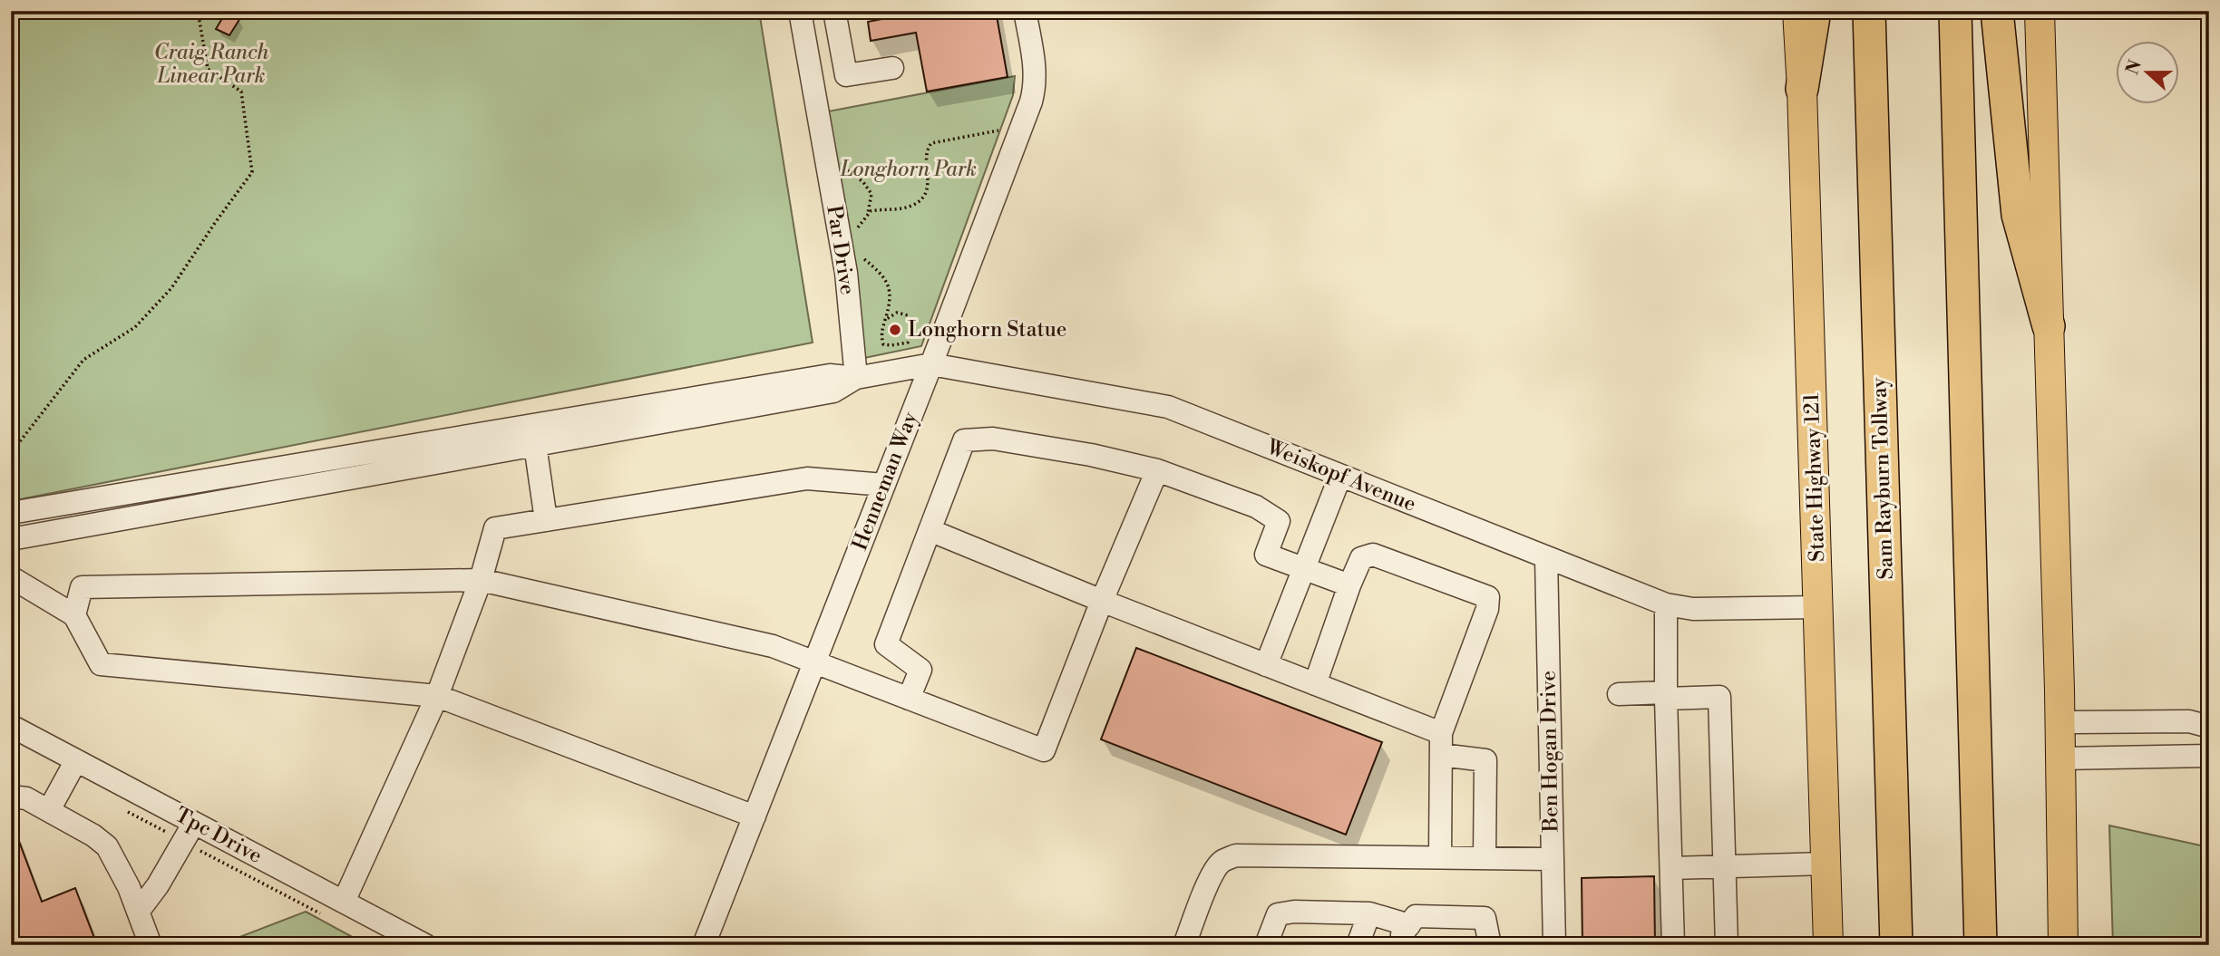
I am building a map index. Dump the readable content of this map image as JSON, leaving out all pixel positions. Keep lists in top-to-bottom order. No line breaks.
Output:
{"streets":{"highway":["Sam Rayburn Tollway"],"main road":["State Highway 121"],"street":["Par Drive","Weiskopf Avenue","Henneman Way","Ben Hogan Drive","Tpc Drive"]},"crossings":[["Par Drive","Weiskopf Avenue"],["Weiskopf Avenue","State Highway 121"],["Weiskopf Avenue","Henneman Way"],["Weiskopf Avenue","Ben Hogan Drive"]],"parks":["Craig Ranch Linear Park","Longhorn Park"],"places":["Longhorn Statue"],"north":"left"}
